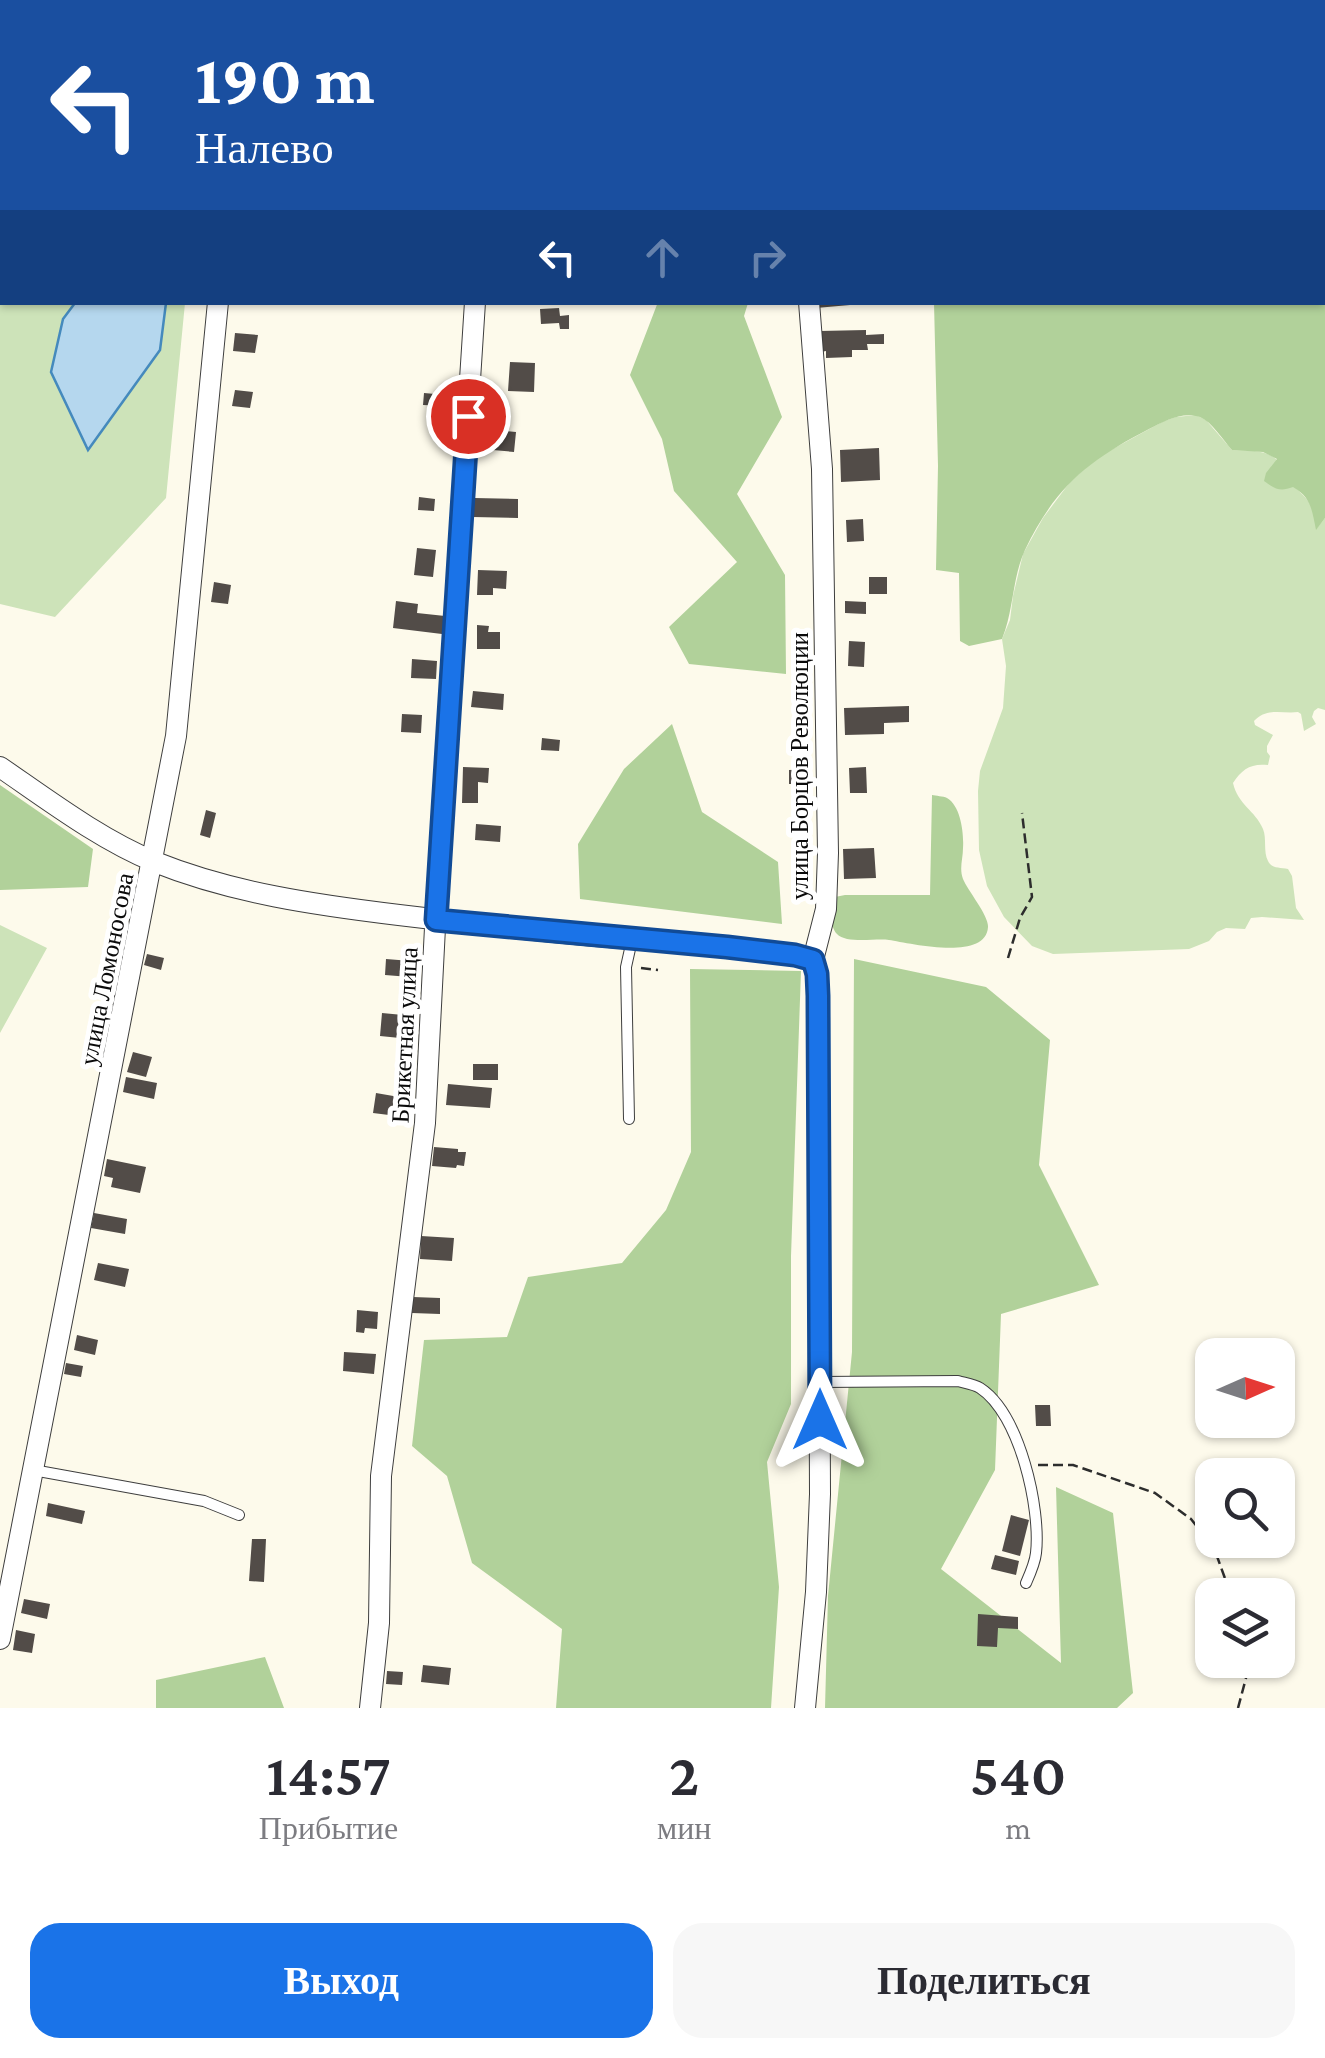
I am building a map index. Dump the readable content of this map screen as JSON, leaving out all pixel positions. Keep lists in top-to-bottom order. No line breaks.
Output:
{"streets":{"street":["улица Борцов Революции","улица Ломоносова","Брикетная улица"]},"north":"right","page":{"turn":["190 m","Налево"],"eta":["14:57","Прибытие","2","мин","540","m"],"buttons":["Выход","Поделиться"]}}
